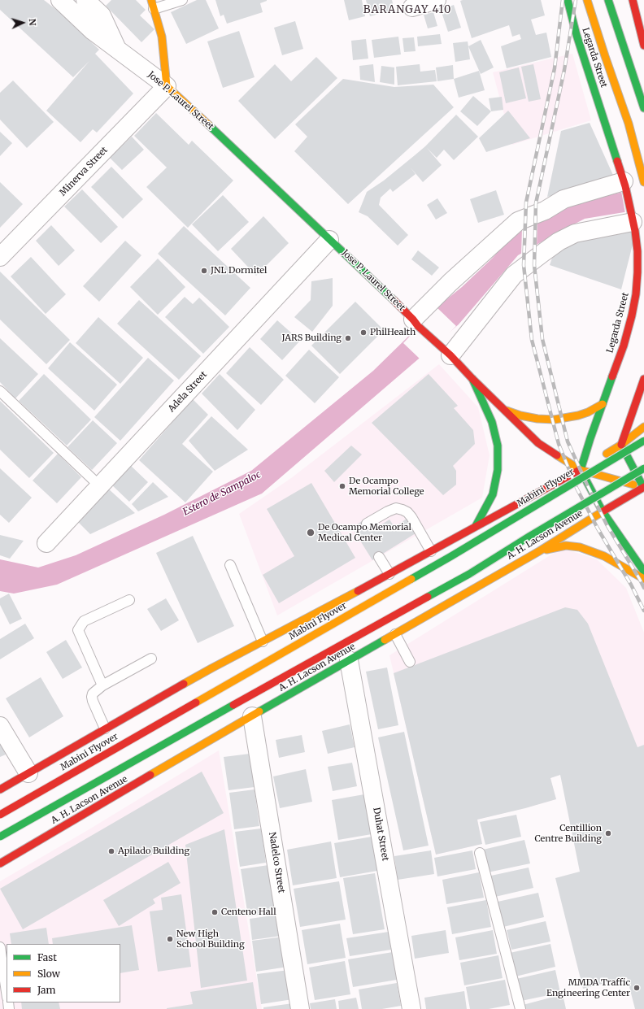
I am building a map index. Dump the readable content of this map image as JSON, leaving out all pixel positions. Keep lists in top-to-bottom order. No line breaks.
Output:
{"streets":{"main road":["Legarda Street","Jose P. Laurel Street","Mabini Flyover","A. H. Lacson Avenue"],"street":["Minerva Street","Adela Street","Duhat Street","Nadelco Street"]},"crossings":[["Legarda Street","Jose P. Laurel Street"],["Jose P. Laurel Street","Minerva Street"],["Jose P. Laurel Street","Adela Street"],["Jose P. Laurel Street","A. H. Lacson Avenue"],["A. H. Lacson Avenue","Duhat Street"],["A. H. Lacson Avenue","Nadelco Street"]],"districts":["BARANGAY 410"],"water":["Estero de Sampaloc"],"places":["JNL Dormitel","PhilHealth","JARS Building","De Ocampo Memorial College","De Ocampo Memorial Medical Center","Centillion Centre Building","Apilado Building","Centeno Hall","New High School Building","MMDA Traffic Engineering Center"],"legend":["Fast","Slow","Jam"],"north":"right"}
